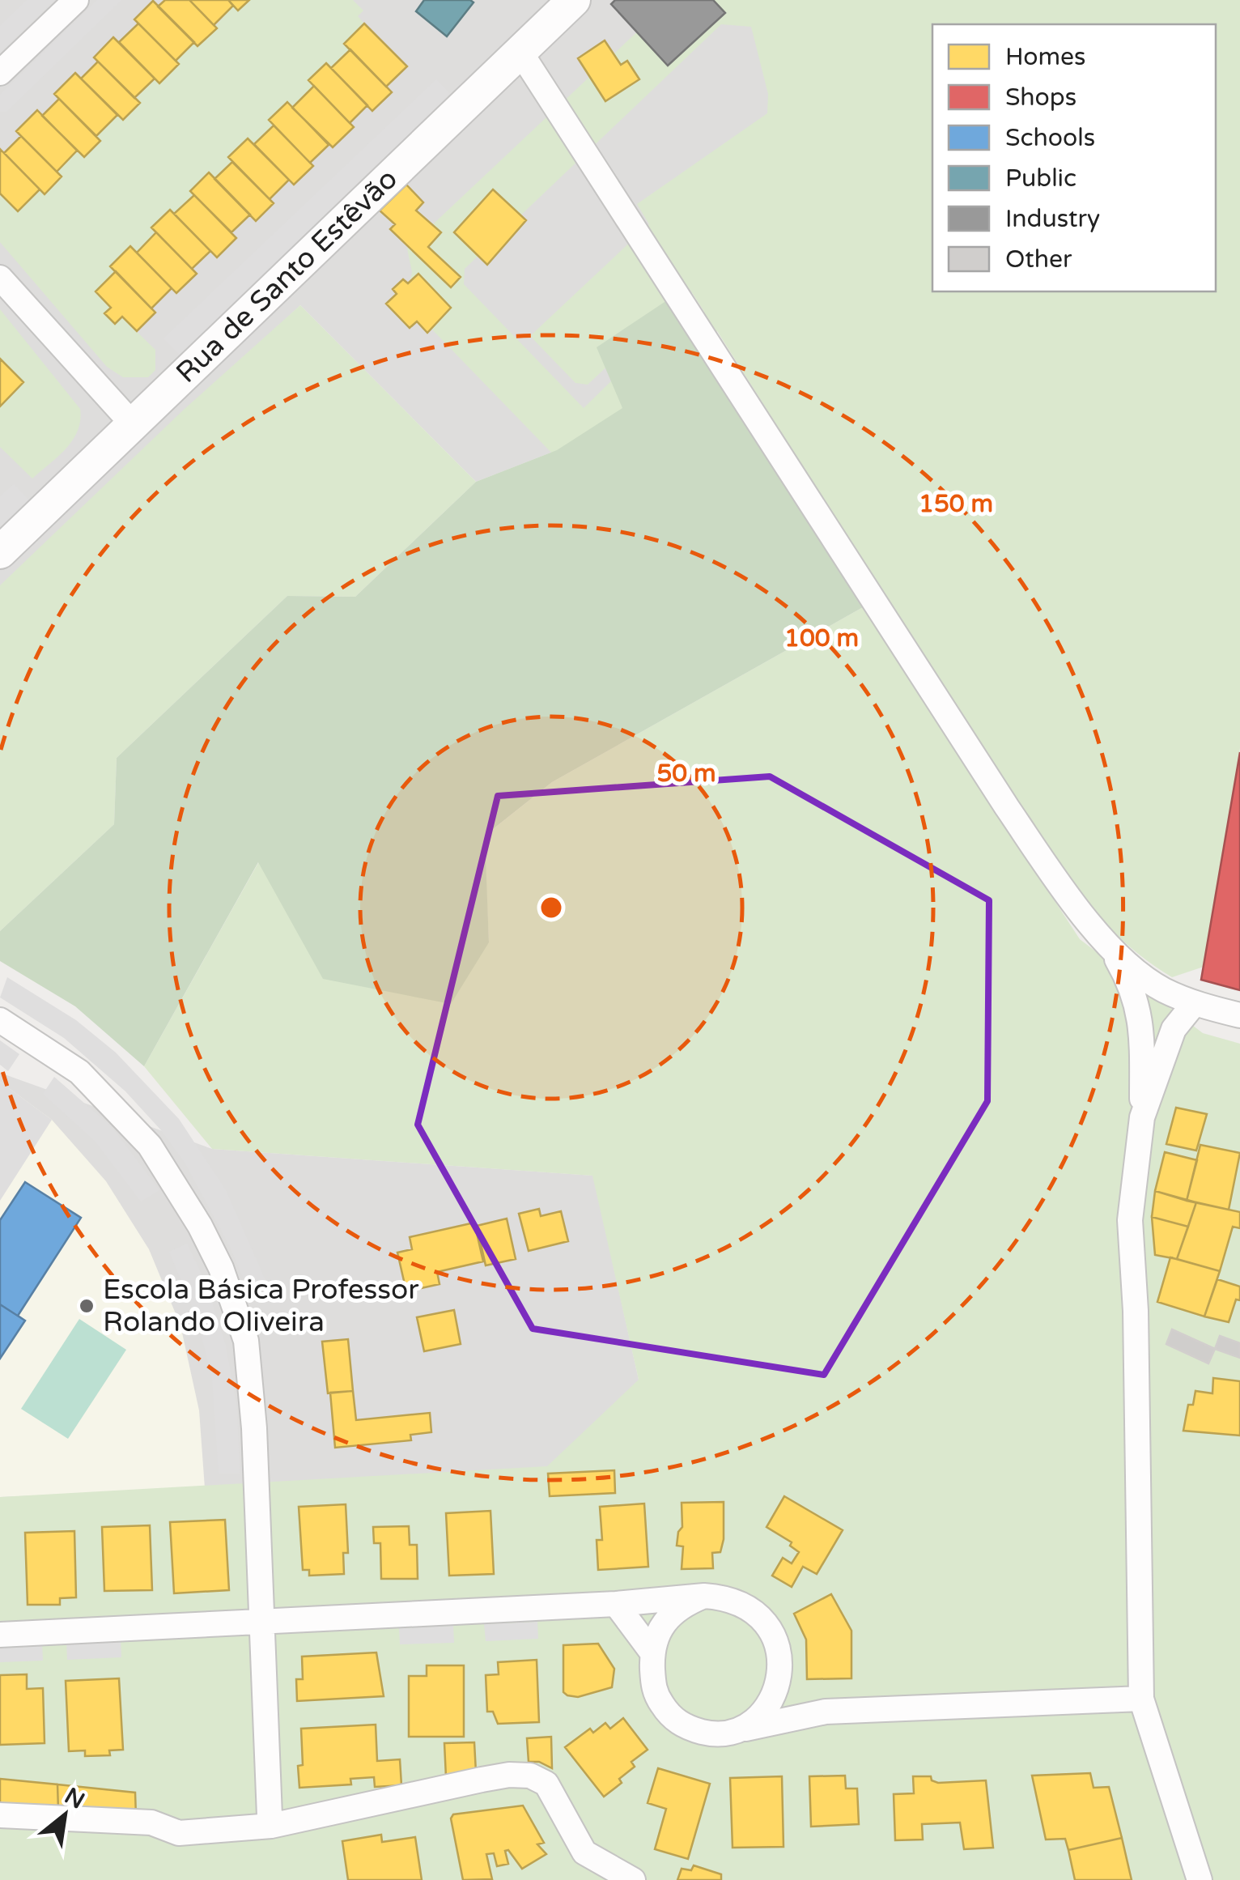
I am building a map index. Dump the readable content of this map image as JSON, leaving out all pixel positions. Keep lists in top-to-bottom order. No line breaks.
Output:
{"streets":{"street":["Rua de Santo Estêvão"]},"places":["Escola Básica Professor Rolando Oliveira"],"legend":["Homes","Shops","Schools","Public","Industry","Other"],"north":"top right","rings":["150 m","100 m","50 m"]}
